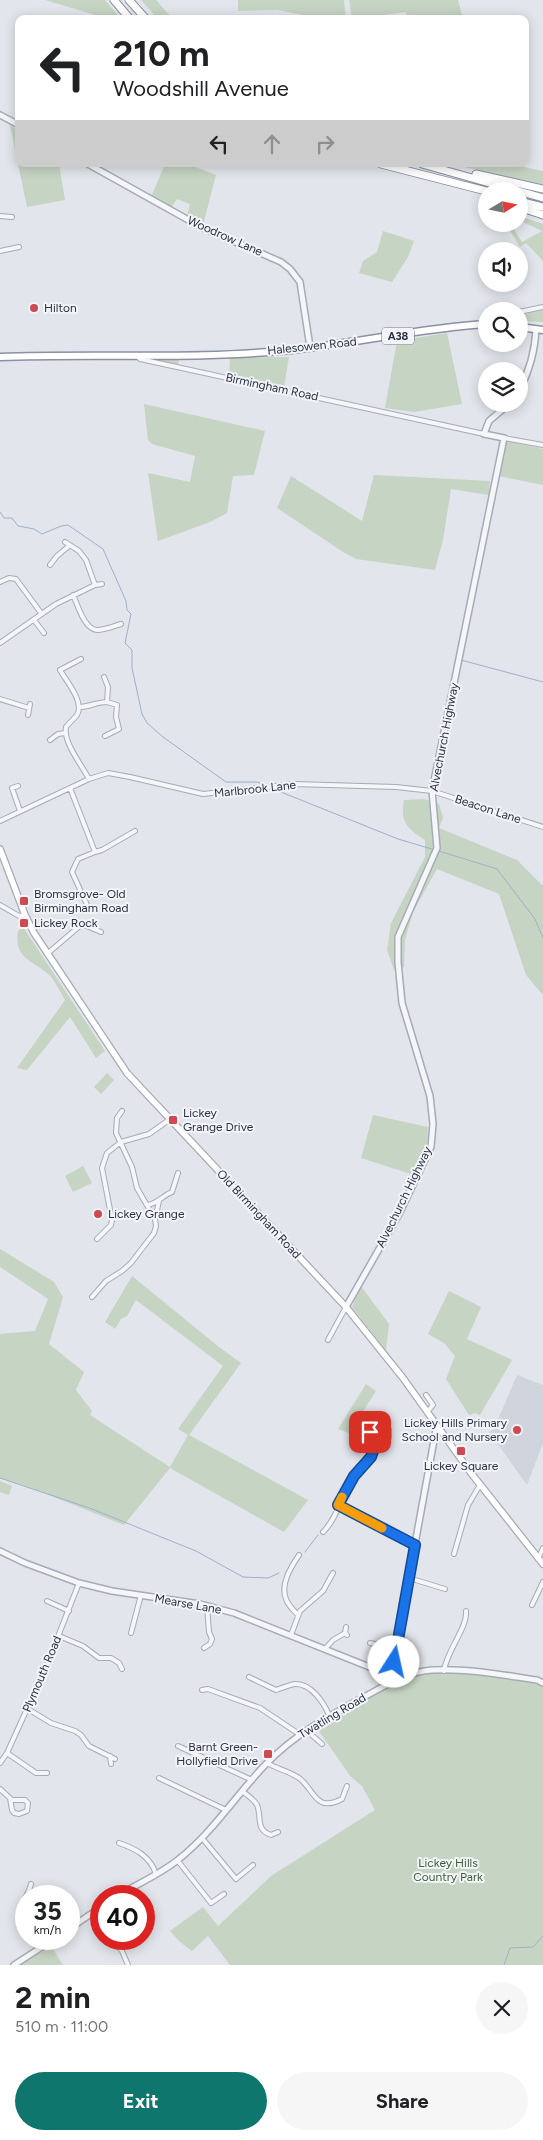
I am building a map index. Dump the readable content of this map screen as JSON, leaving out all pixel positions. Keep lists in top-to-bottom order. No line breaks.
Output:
{"streets":{"highway":["A38","Halesowen Road","Birmingham Road"],"main road":["Old Birmingham Road"],"street":["Woodrow Lane","Alvechurch Highway","Marlbrook Lane","Beacon Lane","Mearse Lane","Plymouth Road","Twatling Road"]},"crossings":[["Woodrow Lane","Halesowen Road"],["Halesowen Road","Birmingham Road"],["Birmingham Road","Alvechurch Highway"],["Alvechurch Highway","Marlbrook Lane"],["Alvechurch Highway","Beacon Lane"],["Alvechurch Highway","Old Birmingham Road"],["Marlbrook Lane","Beacon Lane"],["Mearse Lane","Plymouth Road"],["Mearse Lane","Twatling Road"]],"parks":["Lickey Hills Country Park"],"places":{"other":["Hilton","Lickey Grange","Lickey Hills Primary School and Nursery"],"transit":["Bromsgrove- Old Birmingham Road","Lickey Rock","Lickey Grange Drive","Lickey Square","Barnt Green- Hollyfield Drive"]},"north":"right","page":{"turn":["210 m","Woodshill Avenue"],"speed":"35 km/h","limit":"40","heading":["2 min","510 m · 11:00"],"buttons":["Exit","Share"]}}
